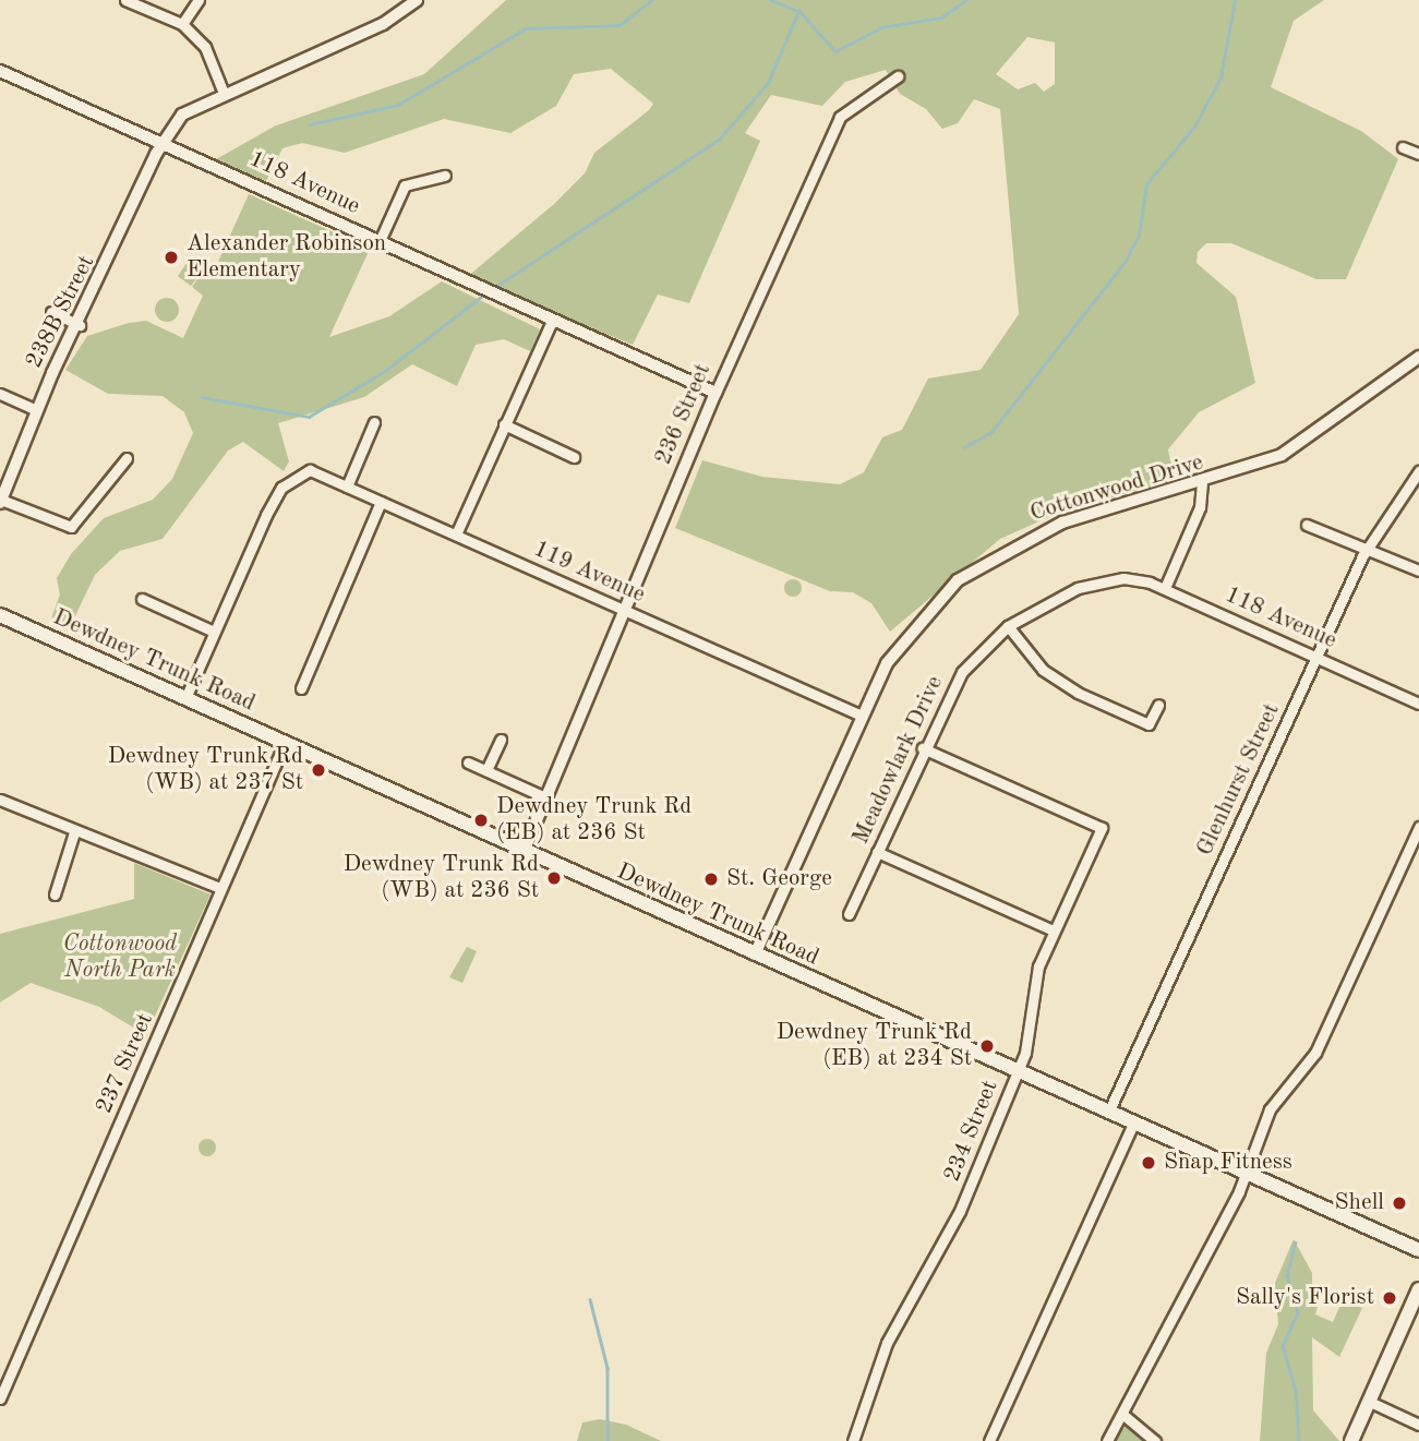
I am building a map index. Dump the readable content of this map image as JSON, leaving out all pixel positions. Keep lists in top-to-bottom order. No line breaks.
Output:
{"streets":{"main road":["Dewdney Trunk Road"],"street":["118 Avenue","238B Street","236 Street","Cottonwood Drive","119 Avenue","Meadowlark Drive","Glenhurst Street","237 Street","234 Street"]},"crossings":[["118 Avenue","238B Street"],["118 Avenue","236 Street"],["118 Avenue","Meadowlark Drive"],["118 Avenue","Glenhurst Street"],["236 Street","119 Avenue"],["236 Street","Dewdney Trunk Road"],["Cottonwood Drive","119 Avenue"],["Cottonwood Drive","Dewdney Trunk Road"],["Dewdney Trunk Road","Glenhurst Street"],["Dewdney Trunk Road","237 Street"],["Dewdney Trunk Road","234 Street"],["Meadowlark Drive","234 Street"]],"parks":["Cottonwood North Park"],"places":["Alexander Robinson Elementary","Dewdney Trunk Rd (WB) at 237 St","Dewdney Trunk Rd (EB) at 236 St","Dewdney Trunk Rd (WB) at 236 St","St. George","Dewdney Trunk Rd (EB) at 234 St","Snap Fitness","Shell","Sally's Florist"]}
